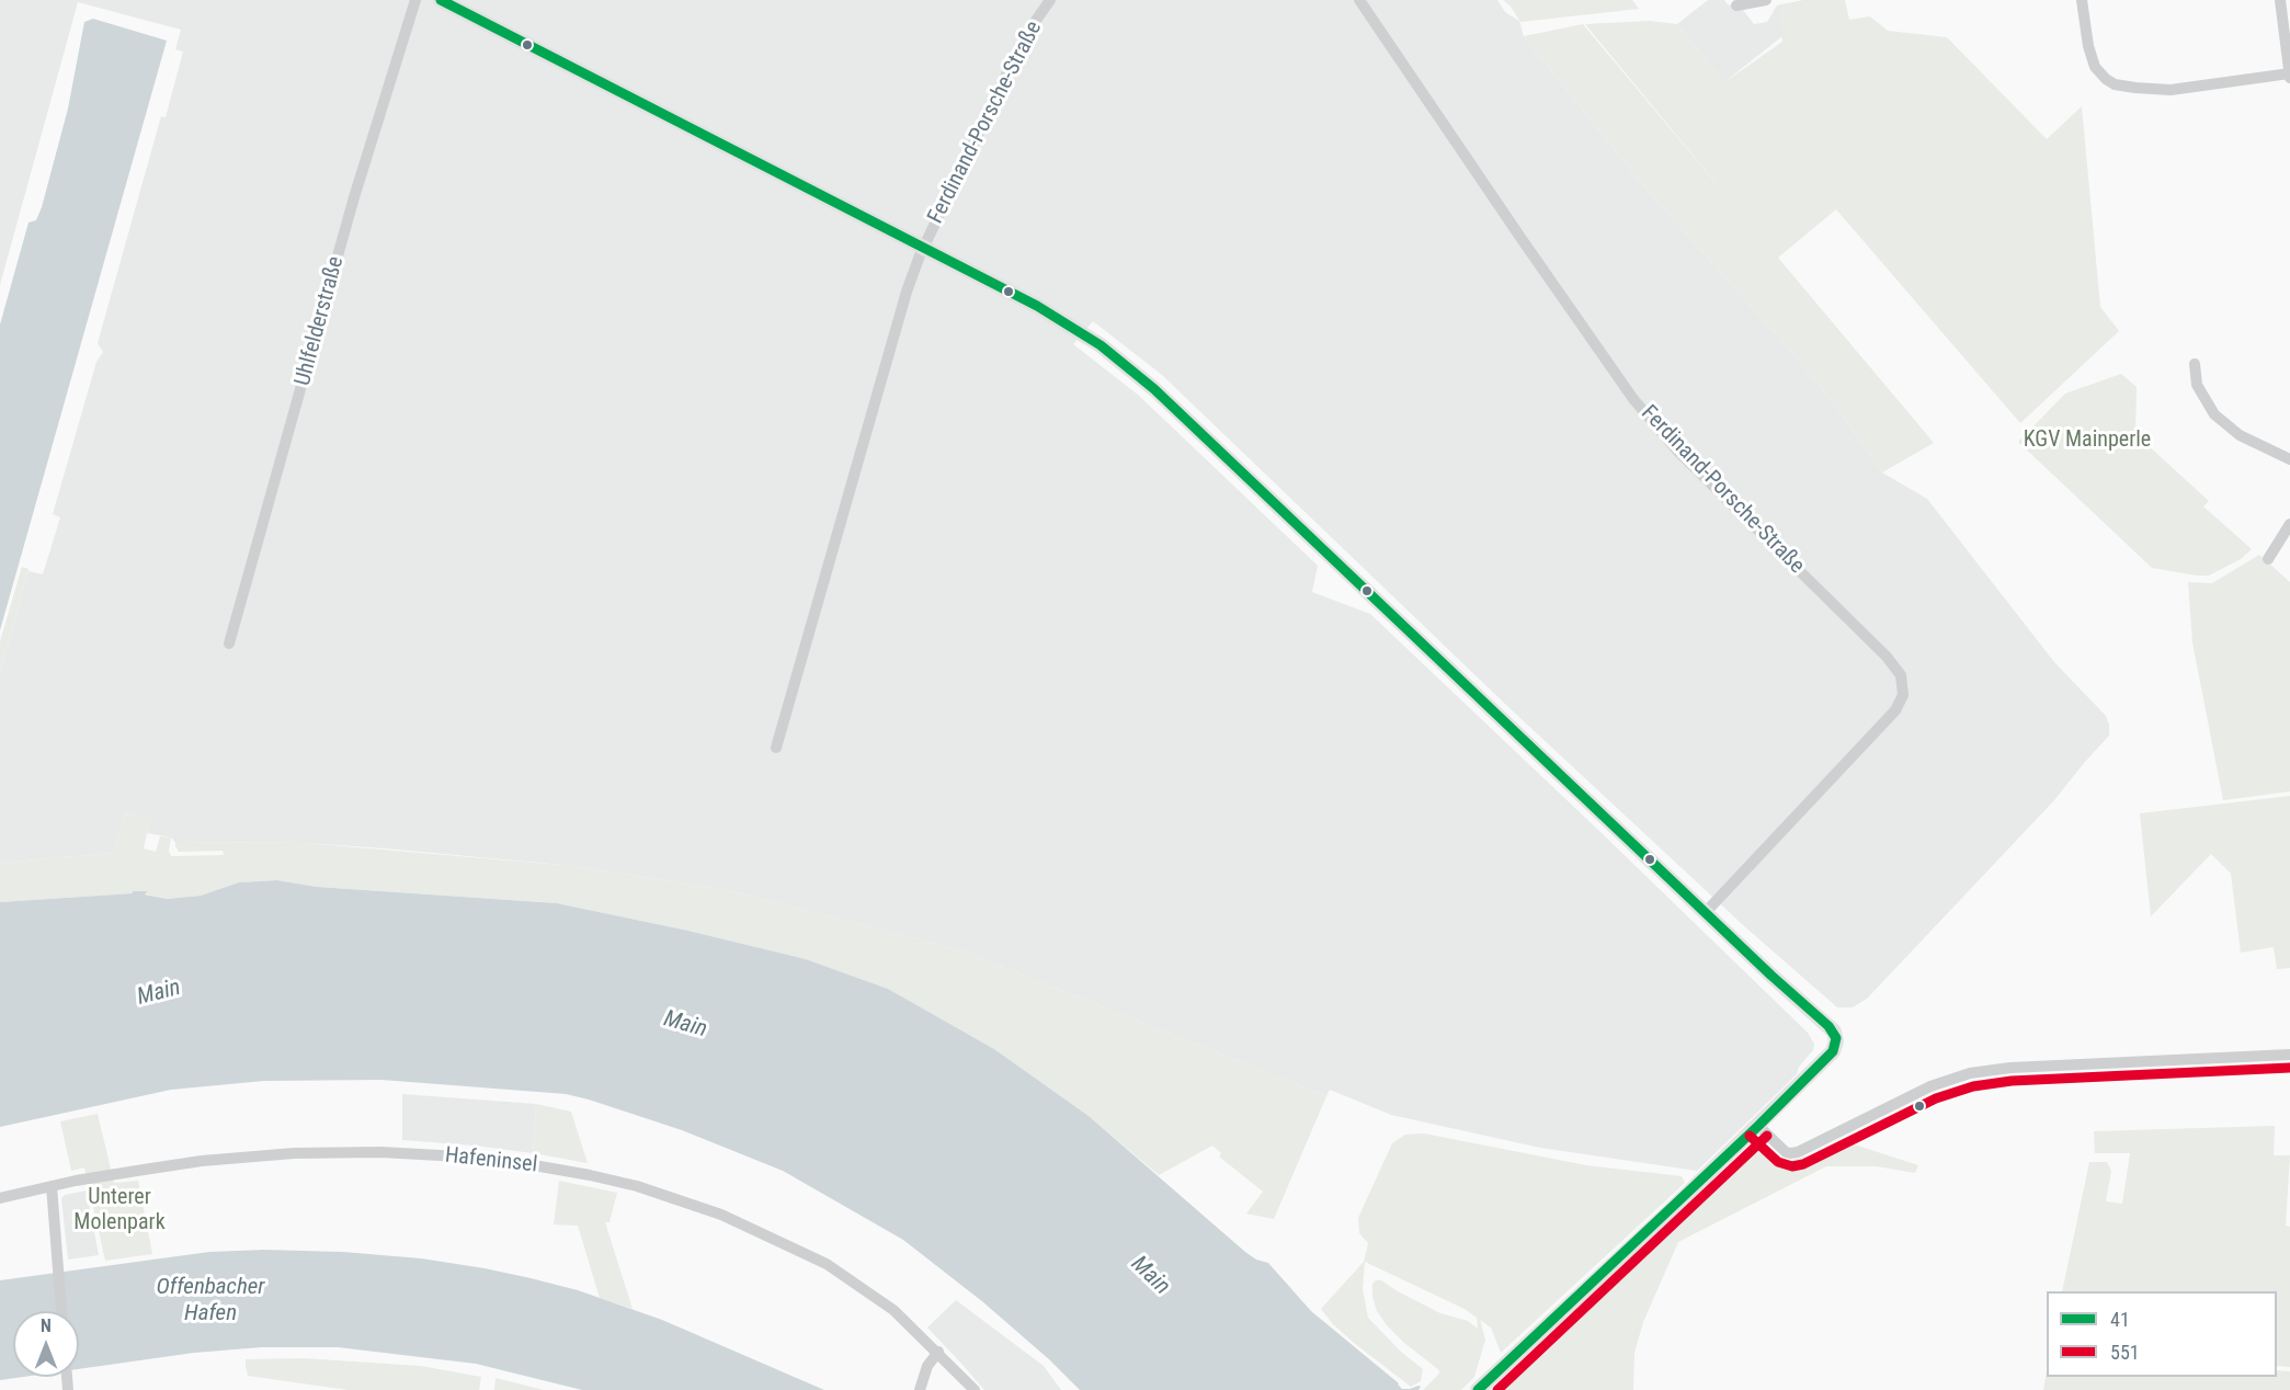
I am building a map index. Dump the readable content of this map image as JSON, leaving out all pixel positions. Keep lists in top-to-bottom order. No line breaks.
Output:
{"streets":{"street":["Ferdinand-Porsche-Straße","Uhlfelderstraße","Hafeninsel"]},"water":["Main","Offenbacher Hafen"],"parks":["KGV Mainperle","Unterer Molenpark"],"lines":["transit line 41","transit line 551"],"legend":["41","551"],"north":"top"}
